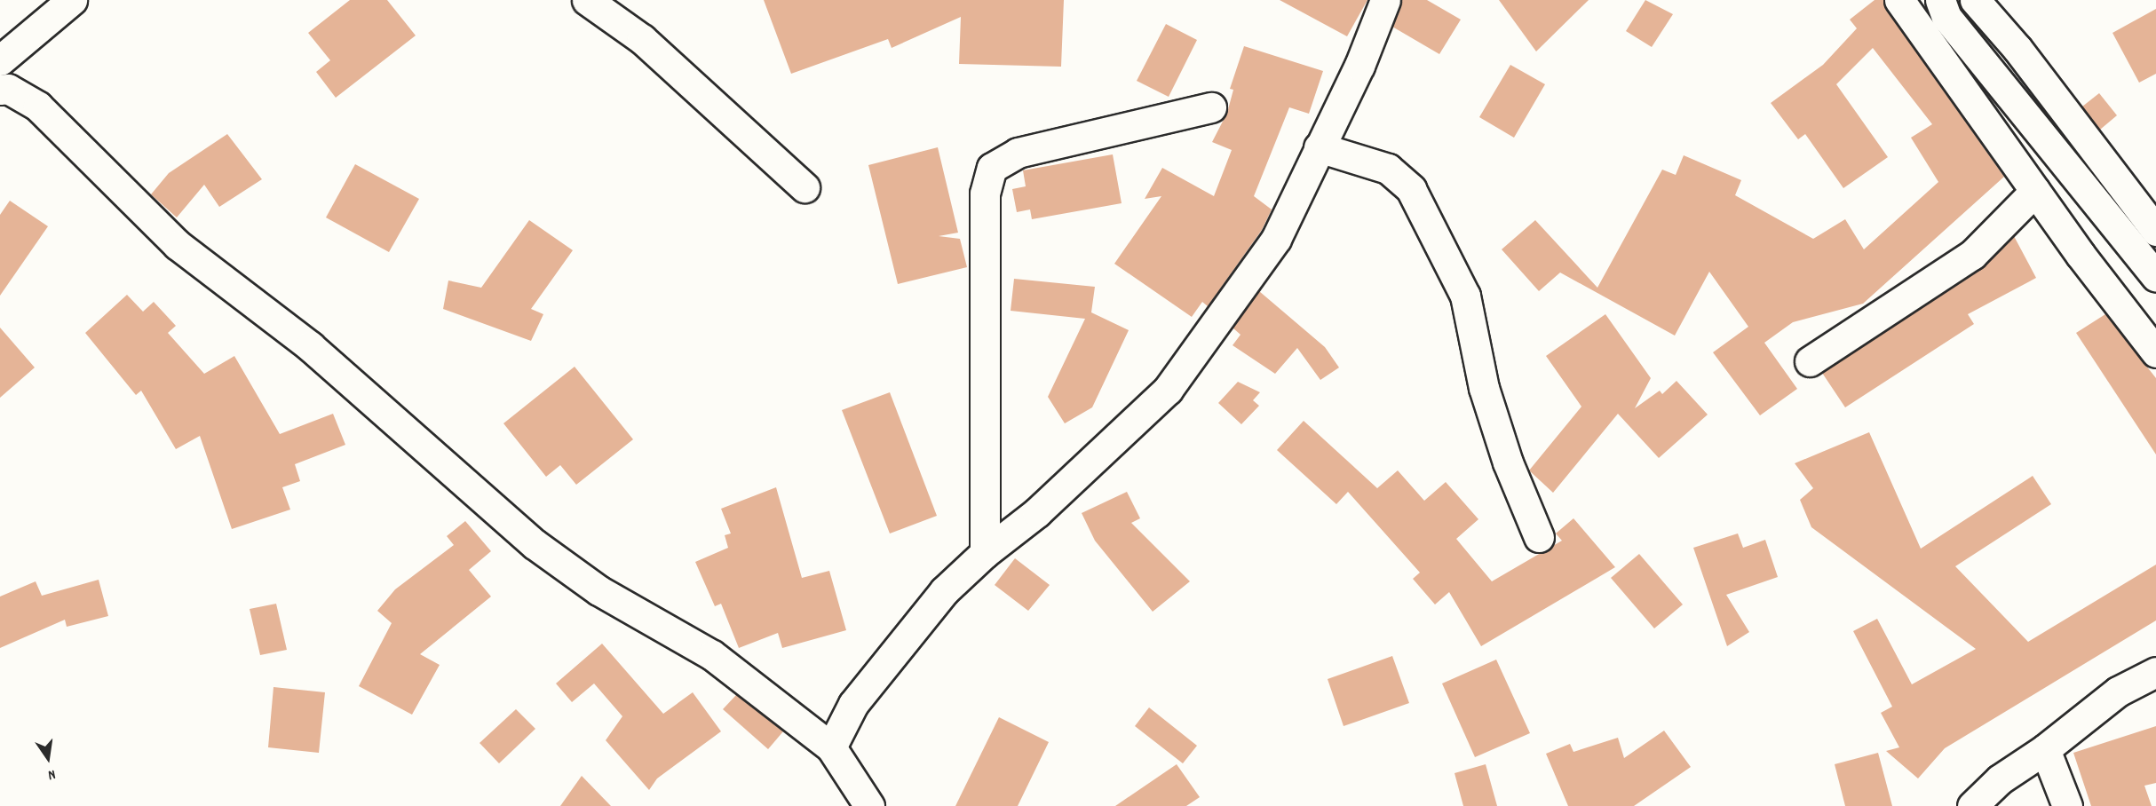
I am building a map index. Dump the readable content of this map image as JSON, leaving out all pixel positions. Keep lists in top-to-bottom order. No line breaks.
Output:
{"north":"bottom"}
